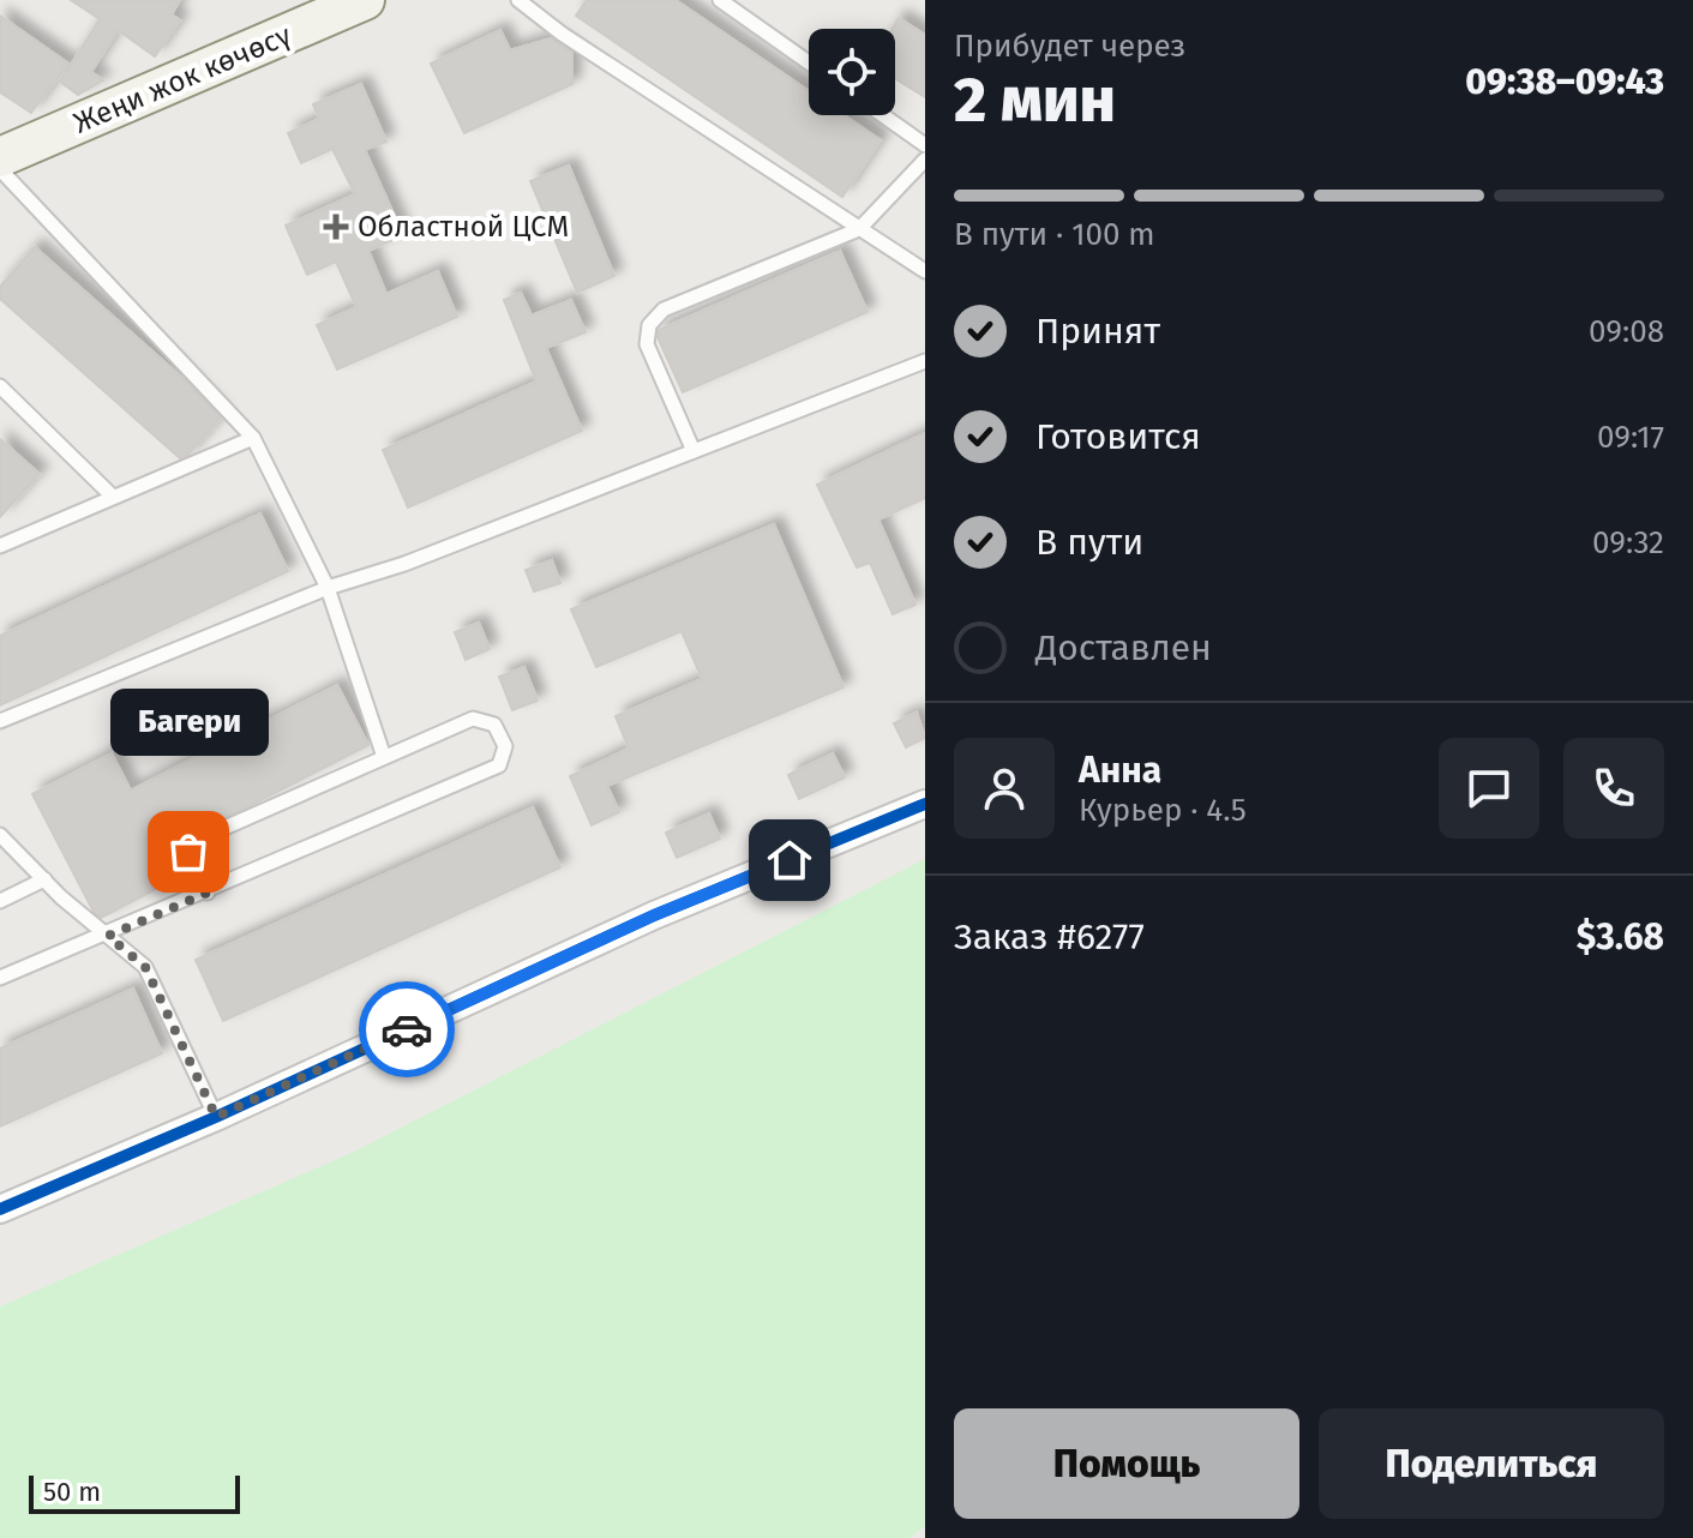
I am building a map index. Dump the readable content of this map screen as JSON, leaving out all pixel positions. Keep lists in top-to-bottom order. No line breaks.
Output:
{"streets":{"main road":["Жеңи жок көчөсү"]},"places":{"health":["Областной ЦСМ"],"other":["Багери"]},"scale_bar":"50 m","page":{"heading":["2 мин","Прибудет через","09:38–09:43"],"panel":["Анна","Курьер · 4.5","Заказ #6277","$3.68"],"bar":"В пути · 100 m","list":[["Принят","09:08"],["Готовится","09:17"],["В пути","09:32"],"Доставлен"],"bubble":"Багери","buttons":["Помощь","Поделиться"],"scale":"50 m"}}
